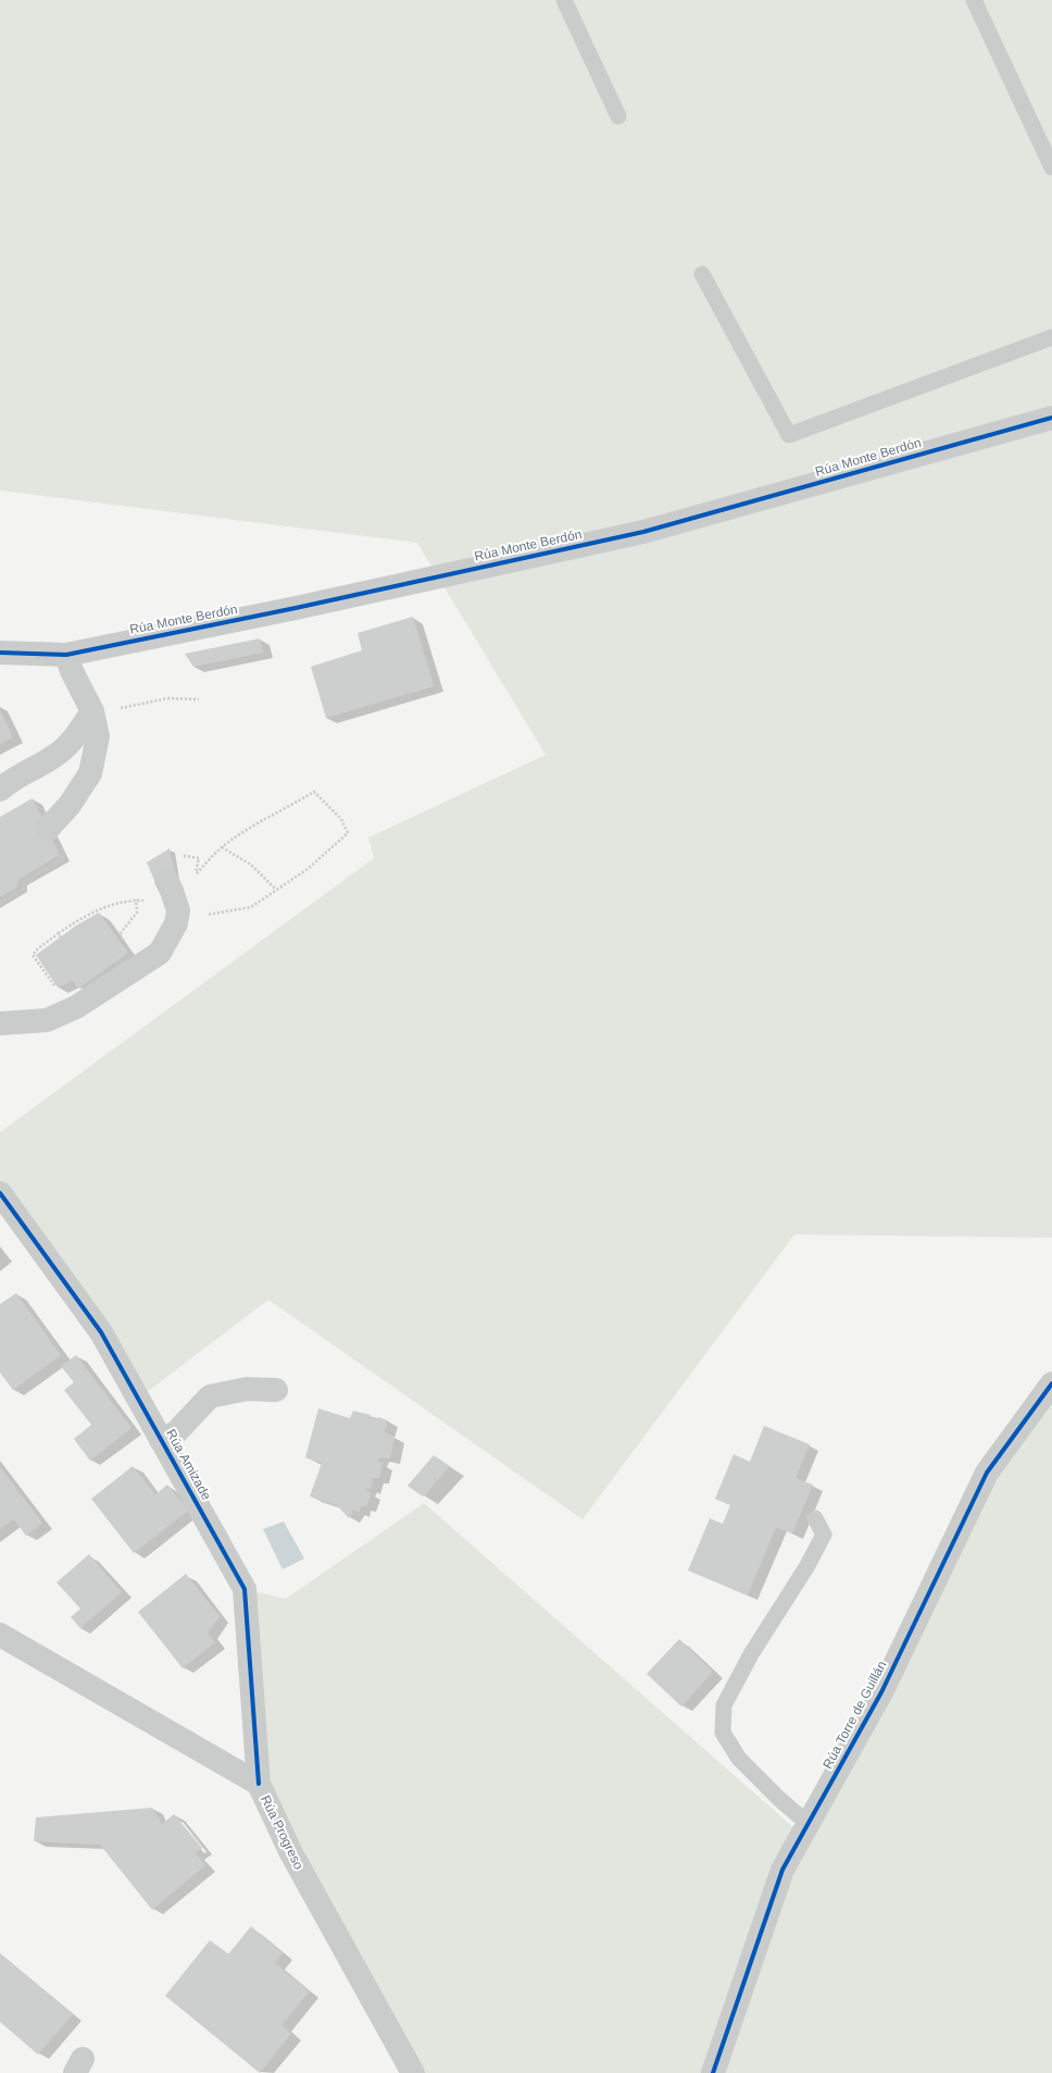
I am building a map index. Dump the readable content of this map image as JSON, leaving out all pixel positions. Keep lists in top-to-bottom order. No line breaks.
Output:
{"streets":{"street":["Rúa Monte Berdón","Rúa Amizade","Rúa Torre de Guillán","Rúa Progreso"]},"crossings":[["Rúa Amizade","Rúa Progreso"]]}
